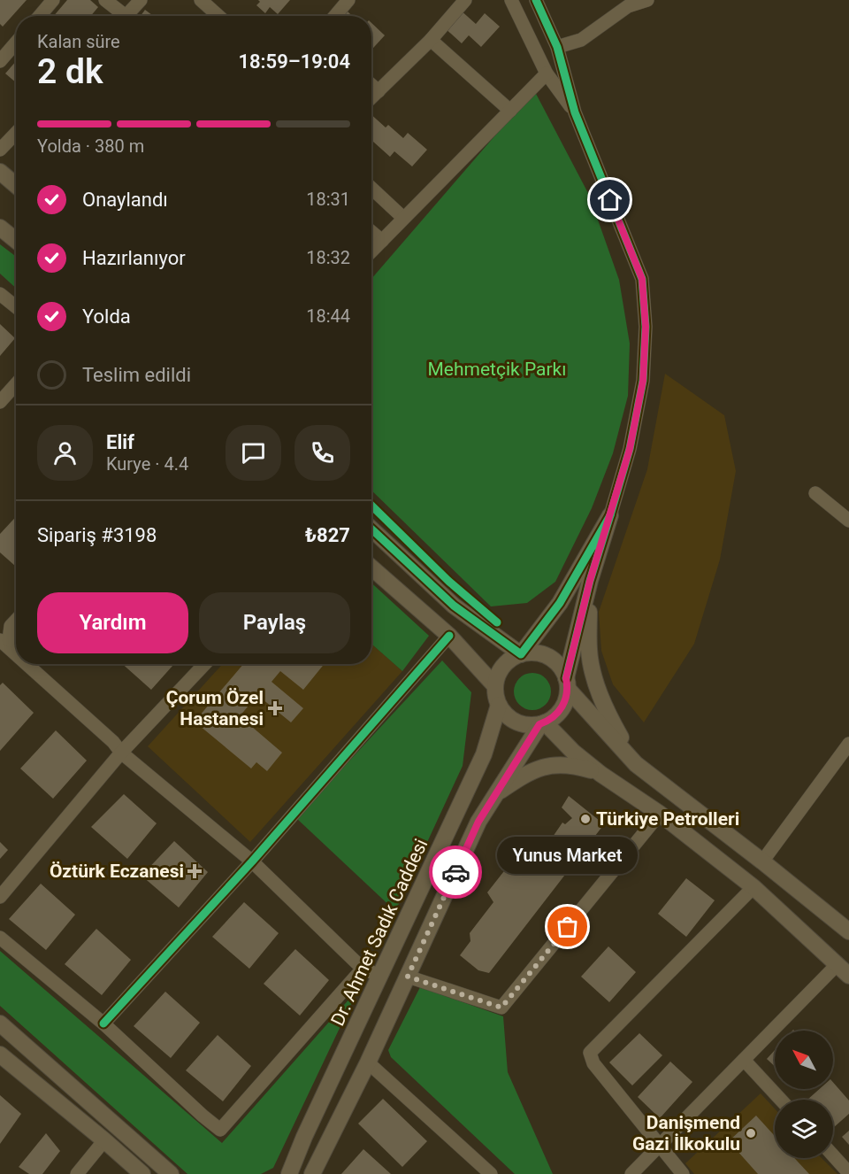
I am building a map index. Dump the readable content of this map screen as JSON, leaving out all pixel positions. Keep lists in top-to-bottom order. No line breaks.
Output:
{"streets":{"street":["Dr. Ahmet Sadık Caddesi"]},"parks":["Mehmetçik Parkı"],"places":{"health":["Çorum Özel Hastanesi","Öztürk Eczanesi"],"other":["Türkiye Petrolleri","Yunus Market","Danişmend Gazi İlkokulu"]},"north":"top left","page":{"heading":["2 dk","Kalan süre","18:59–19:04"],"panel":["Elif","Kurye · 4.4","Sipariş #3198","₺827"],"bar":"Yolda · 380 m","list":[["Onaylandı","18:31"],["Hazırlanıyor","18:32"],["Yolda","18:44"],"Teslim edildi"],"buttons":["Yardım","Paylaş"],"bubble":"Yunus Market"}}
